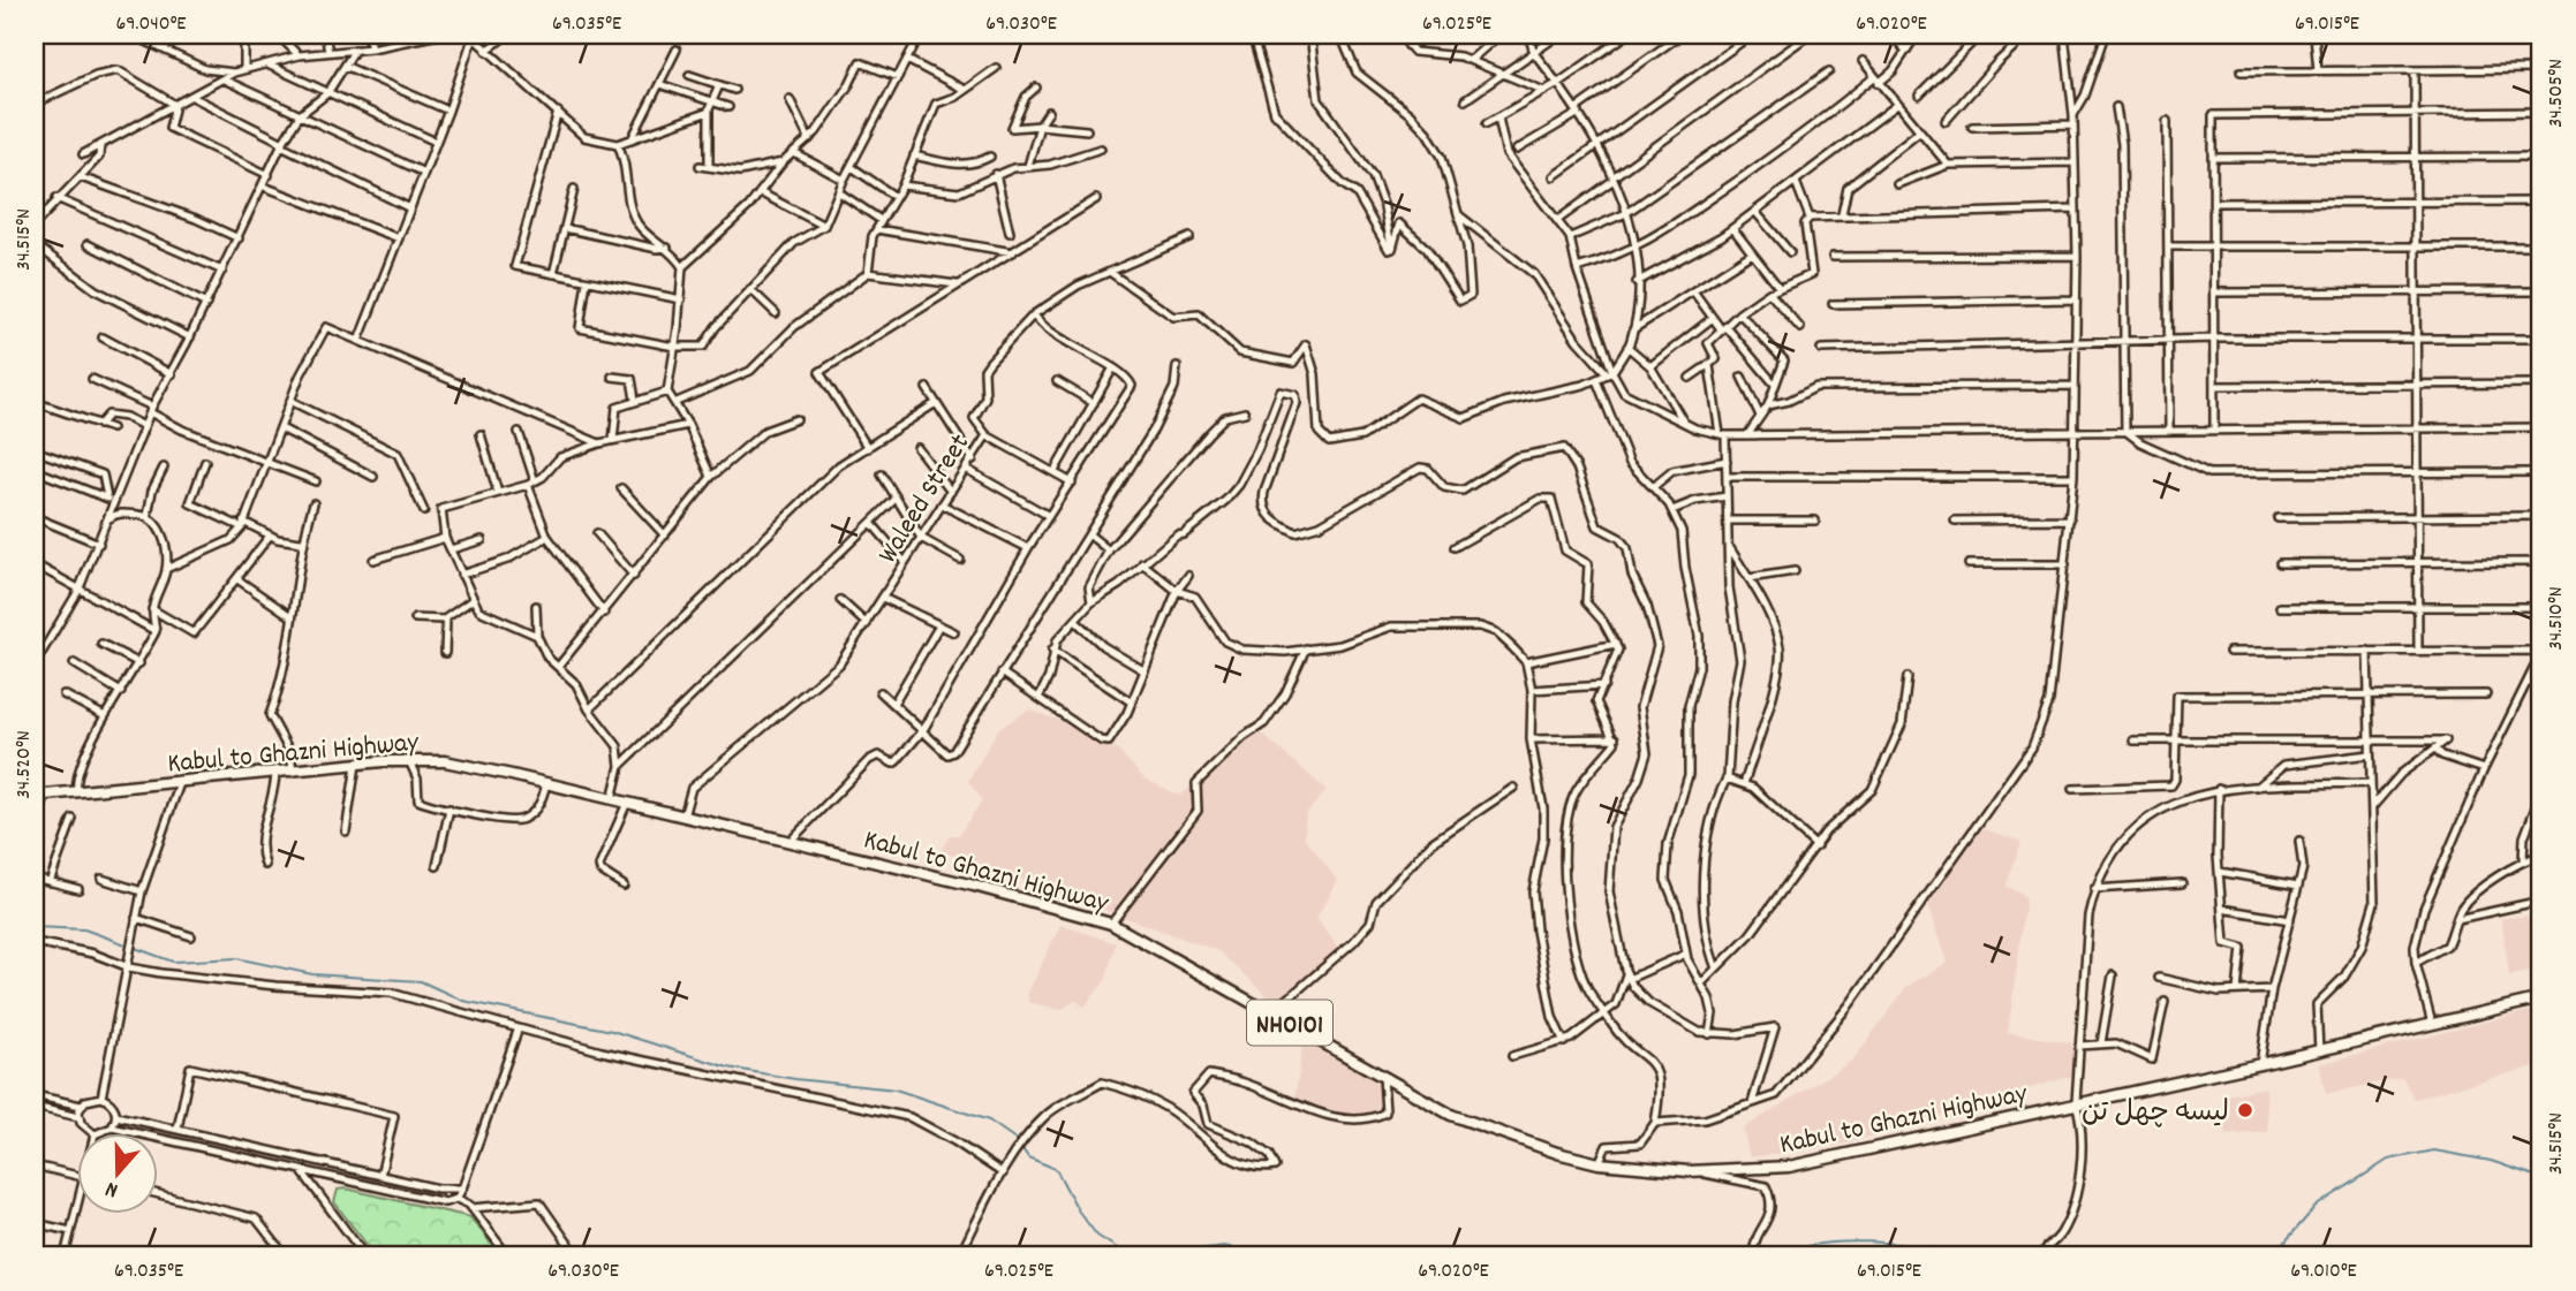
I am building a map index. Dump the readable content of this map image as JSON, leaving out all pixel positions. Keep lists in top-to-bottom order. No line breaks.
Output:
{"streets":{"highway":["Kabul to Ghazni Highway","NH0101"],"street":["Waleed Street"]},"crossings":[["Waleed Street","Kabul to Ghazni Highway"]],"places":["لیسه چهل تن"],"north":"bottom","coordinates":["69.040°E","69.035°E","69.030°E","69.025°E","69.020°E","69.015°E","34.505°N","34.515°N","34.510°N","34.520°N","69.010°E"]}
